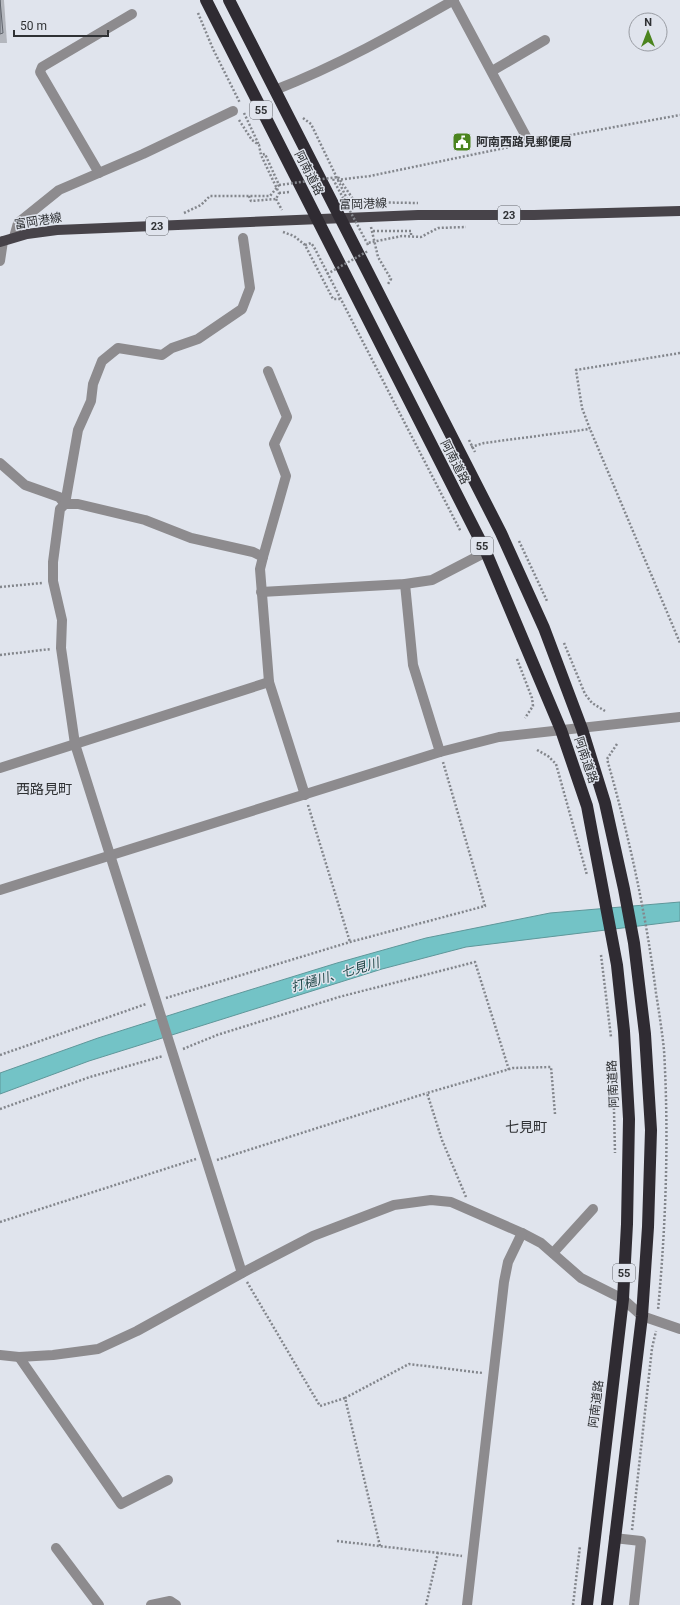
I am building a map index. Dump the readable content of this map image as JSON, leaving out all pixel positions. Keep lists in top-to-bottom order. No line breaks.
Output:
{"streets":{"highway":["55","阿南道路"],"main road":["富岡港線","23"]},"crossings":[["阿南道路","富岡港線"]],"districts":["西路見町","七見町"],"water":["打樋川、七見川"],"places":{"public building":["阿南西路見郵便局"]},"scale_bar":"50 m","north":"top"}
